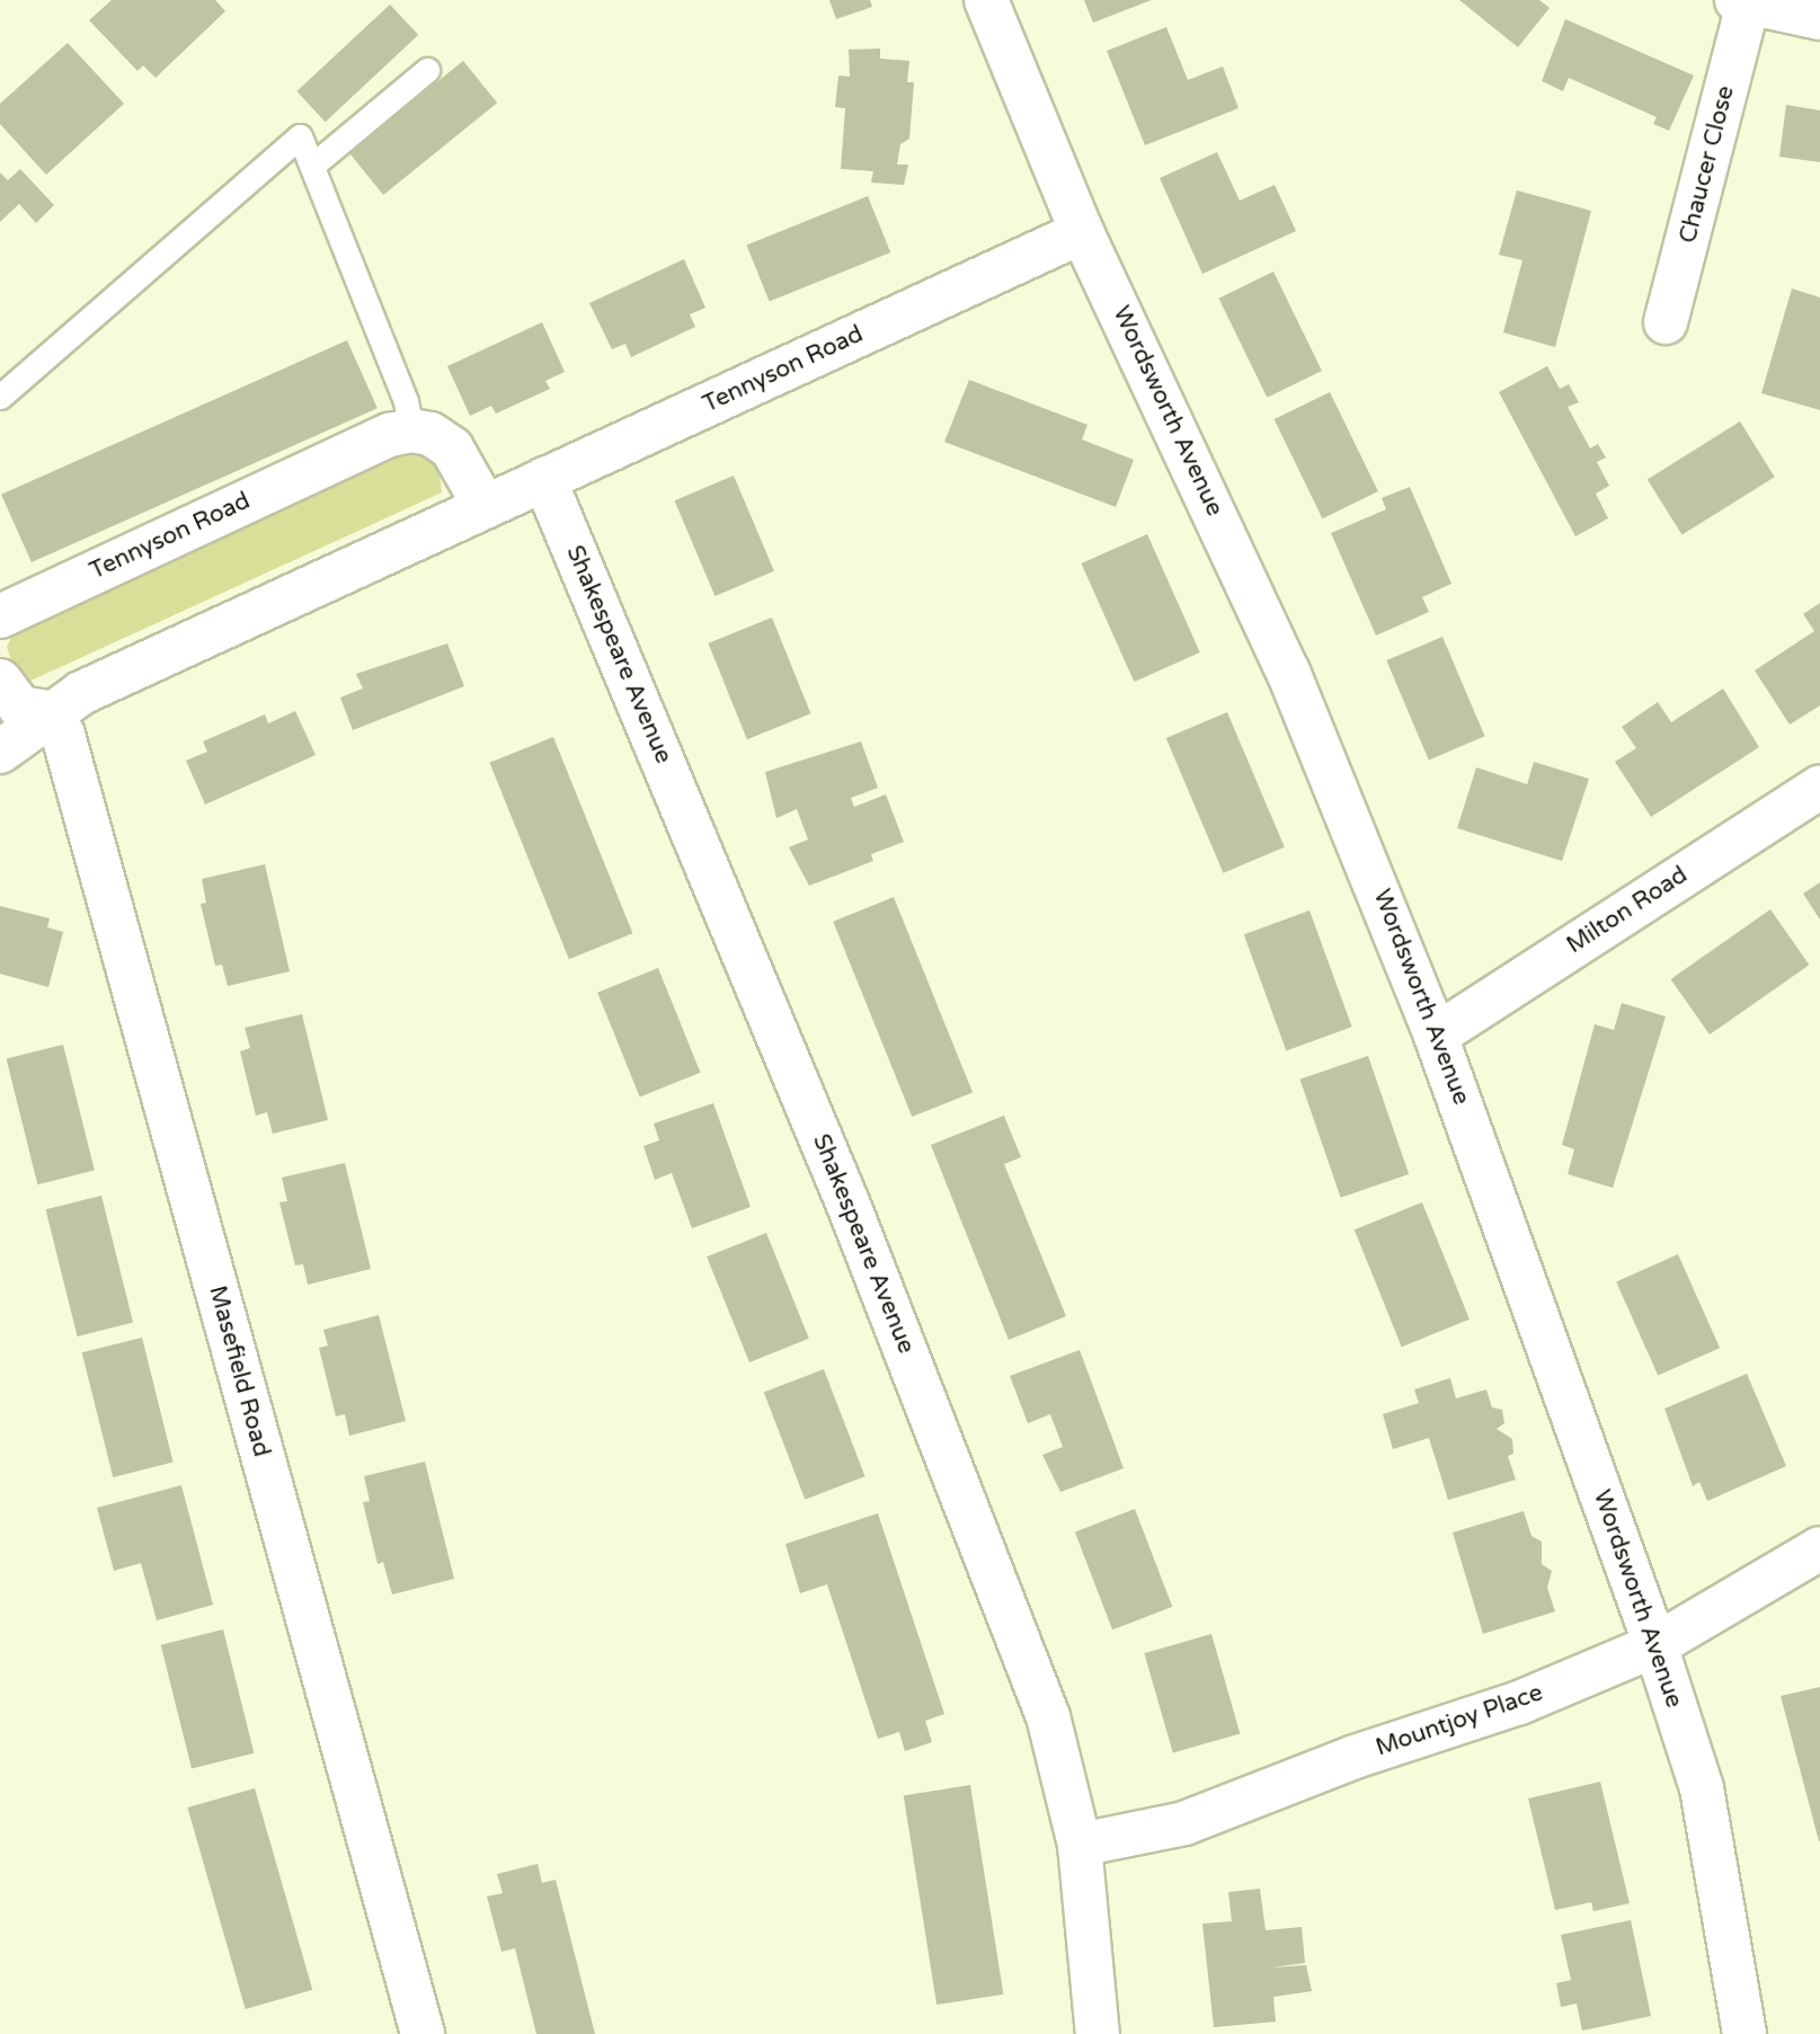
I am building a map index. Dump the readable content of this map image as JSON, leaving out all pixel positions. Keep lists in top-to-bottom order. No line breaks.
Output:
{"streets":{"street":["Chaucer Close","Tennyson Road","Wordsworth Avenue","Shakespeare Avenue","Milton Road","Masefield Road","Mountjoy Place"]},"crossings":[["Tennyson Road","Wordsworth Avenue"],["Tennyson Road","Shakespeare Avenue"],["Tennyson Road","Masefield Road"],["Wordsworth Avenue","Milton Road"],["Wordsworth Avenue","Mountjoy Place"],["Shakespeare Avenue","Mountjoy Place"]]}
